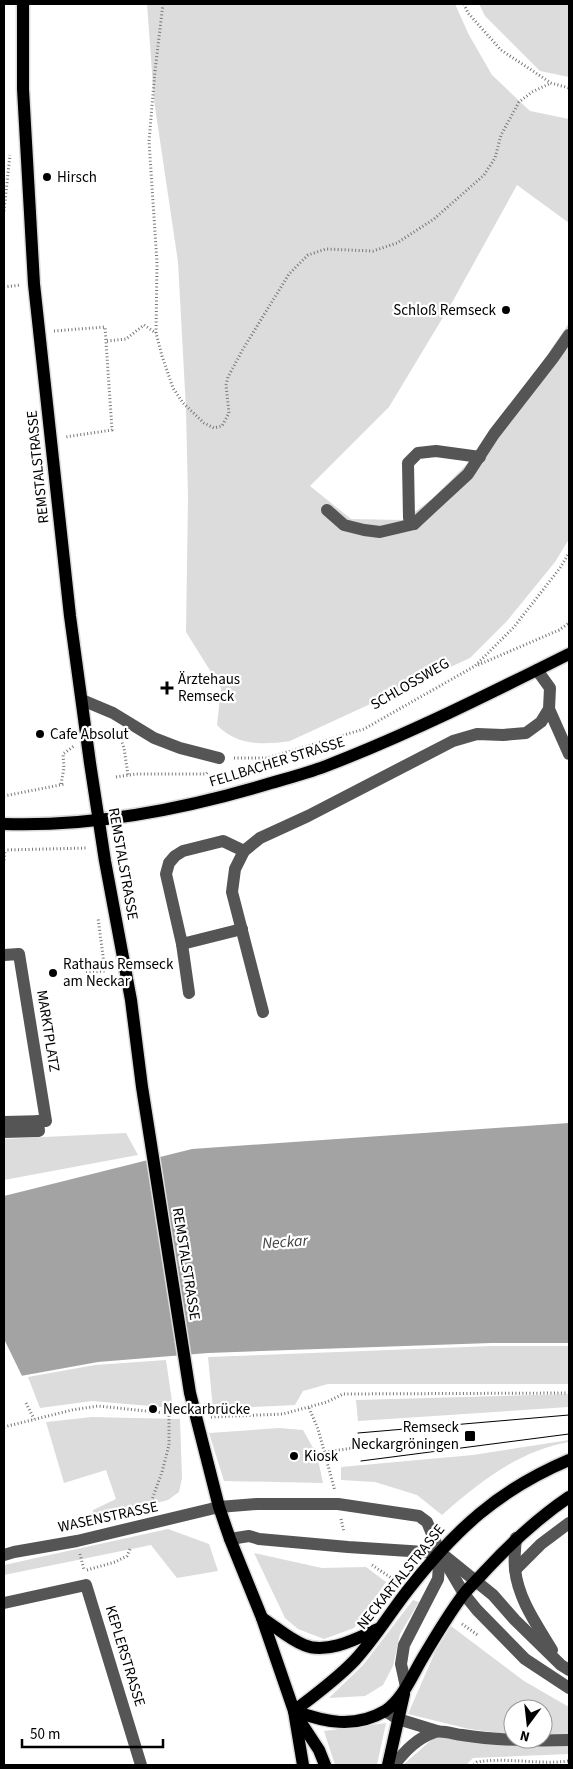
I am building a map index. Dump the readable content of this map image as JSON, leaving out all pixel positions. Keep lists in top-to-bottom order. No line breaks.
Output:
{"streets":{"main road":["REMSTALSTRASSE","FELLBACHER STRASSE","NECKARTALSTRASSE"],"street":["MARKTPLATZ","WASENSTRASSE","KEPLERSTRASSE"],"path":["SCHLOSSWEG"]},"crossings":[["REMSTALSTRASSE","FELLBACHER STRASSE"],["REMSTALSTRASSE","WASENSTRASSE"],["REMSTALSTRASSE","NECKARTALSTRASSE"],["WASENSTRASSE","NECKARTALSTRASSE"]],"water":["Neckar"],"places":{"other":["Hirsch","Schloß Remseck","Cafe Absolut","Rathaus Remseck am Neckar","Neckarbrücke","Kiosk"],"health":["Ärztehaus Remseck"],"transit":["Remseck Neckargröningen"]},"scale_bar":"50 m","north":"bottom"}
